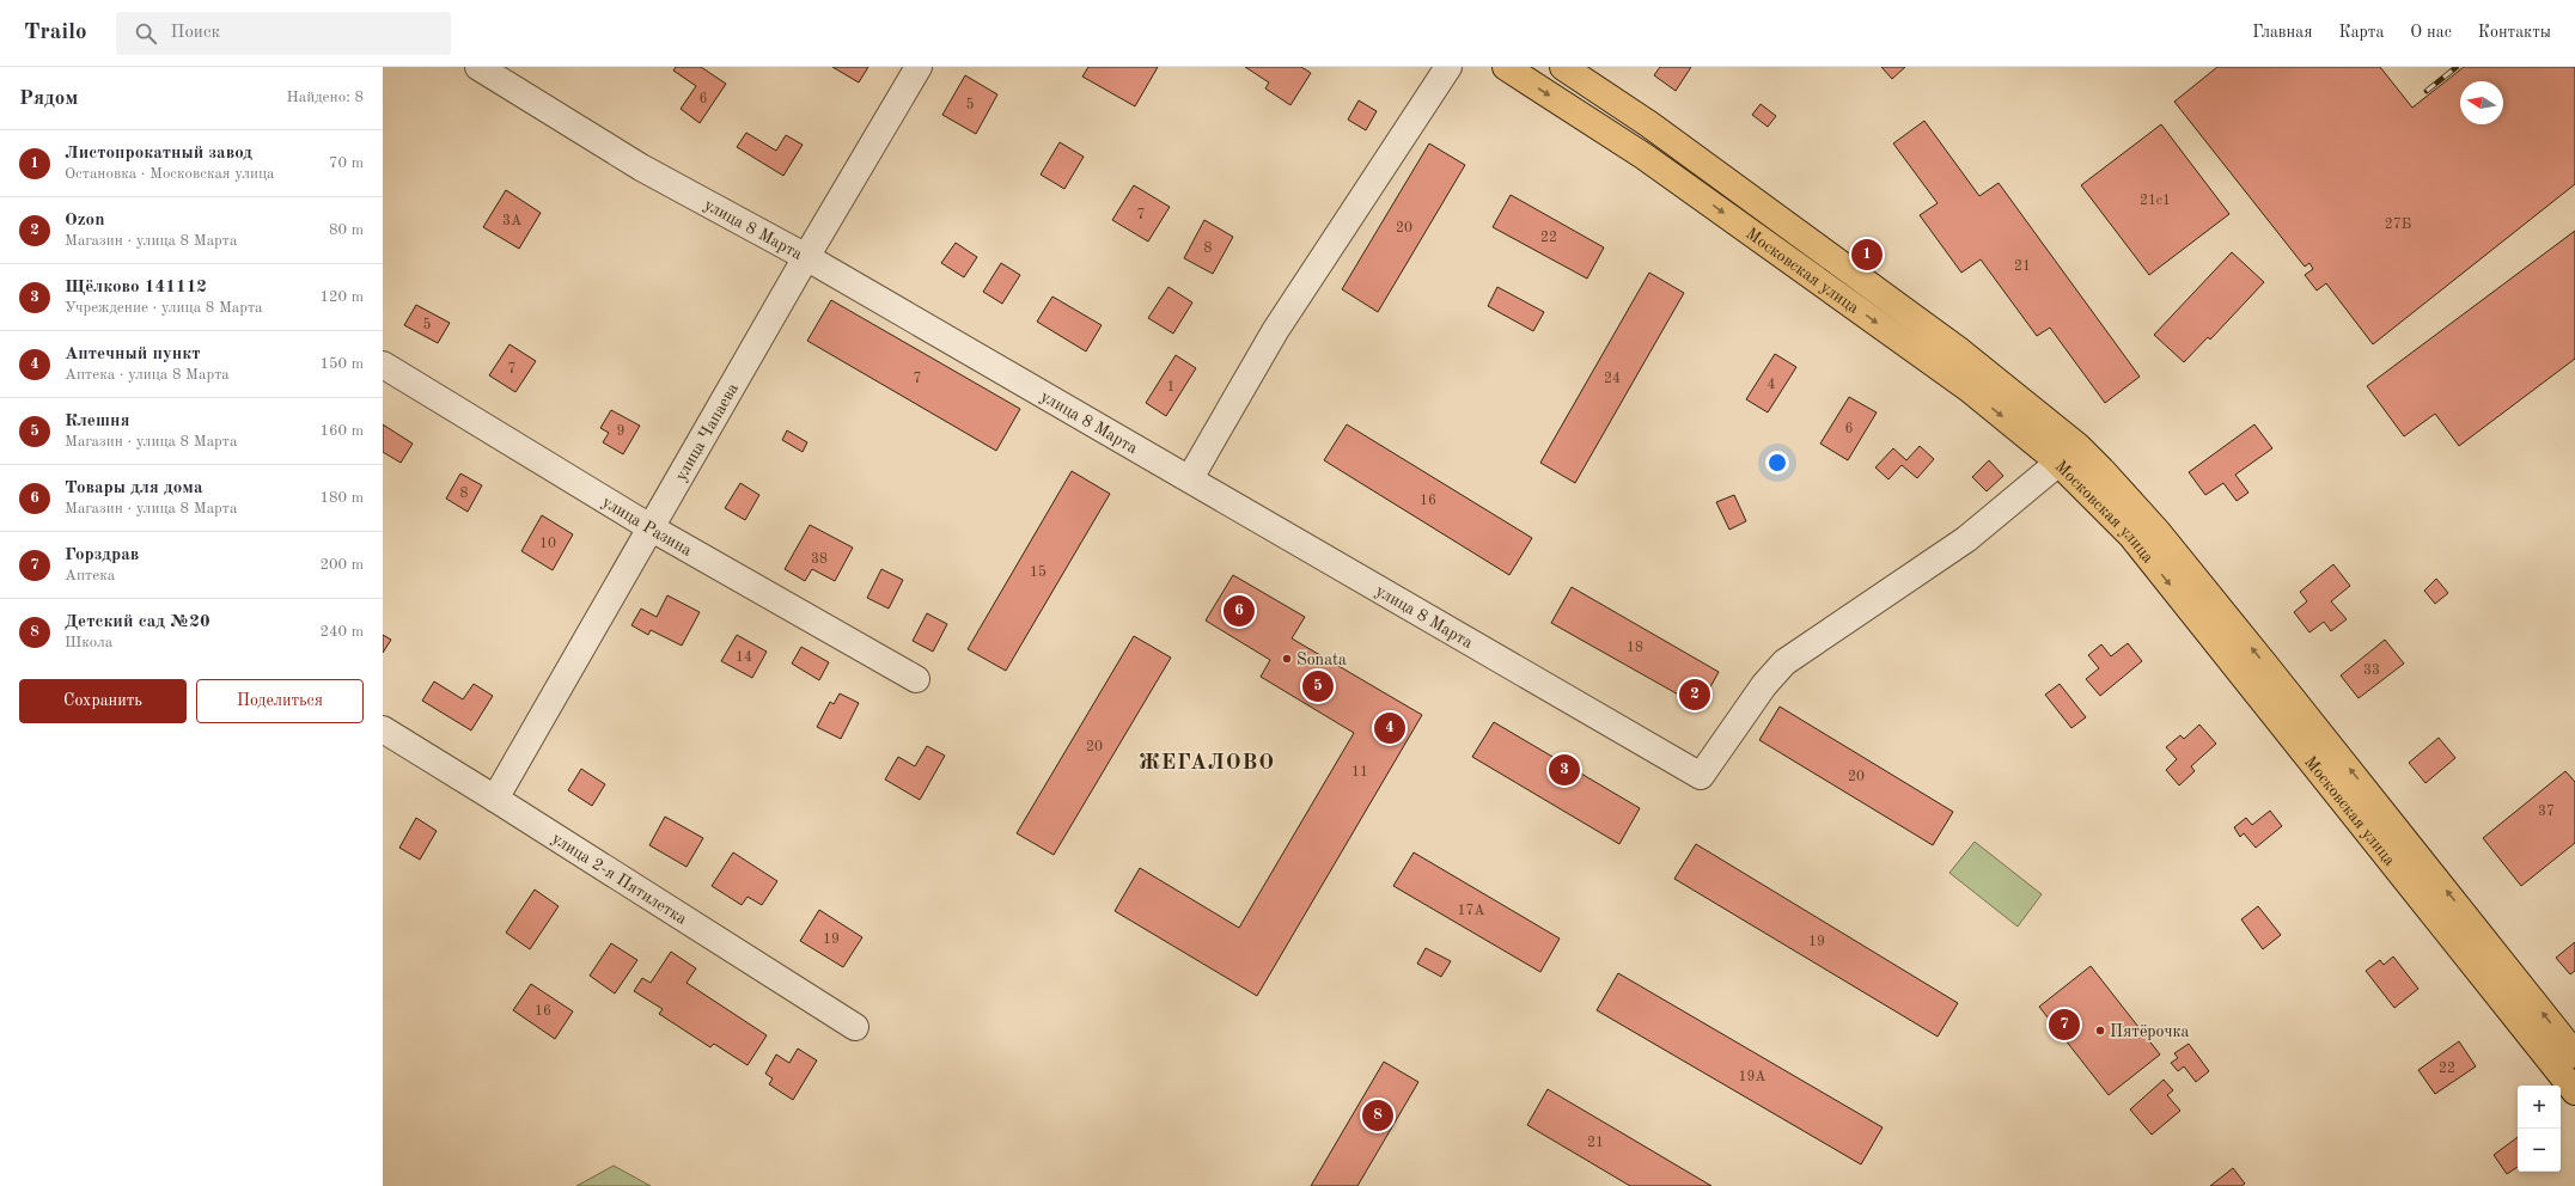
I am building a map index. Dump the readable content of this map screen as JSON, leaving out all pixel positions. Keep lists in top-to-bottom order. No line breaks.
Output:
{"streets":{"main road":["Московская улица"],"street":["улица 8 Марта","улица Чапаева","улица Разина","улица 2-я Пятилетка"]},"crossings":[["улица 8 Марта","Московская улица"],["улица 8 Марта","улица Чапаева"],["улица Чапаева","улица Разина"],["улица Чапаева","улица 2-я Пятилетка"]],"districts":["ЖЕГАЛОВО"],"places":["Sonata","Пятёрочка"],"house_numbers":["6","5","21с1","7","3А","27Б","20","22","8","21","5","7","7","24","4","1","6","9","8","16","10","38","15","18","14","33","20","11","20","37","17А","19","19","16","22","19А","21"],"north":"left","page":{"header":"Trailo","search":"Поиск","nav":["Главная","Карта","О нас","Контакты"],"heading":["Рядом","Найдено: 8"],"list":[{"mark":"1","name":"Листопрокатный завод","note":"Остановка · Московская улица","value":"70 m"},{"mark":"2","name":"Ozon","note":"Магазин · улица 8 Марта","value":"80 m"},{"mark":"3","name":"Щёлково 141112","note":"Учреждение · улица 8 Марта","value":"120 m"},{"mark":"4","name":"Аптечный пункт","note":"Аптека · улица 8 Марта","value":"150 m"},{"mark":"5","name":"Клешня","note":"Магазин · улица 8 Марта","value":"160 m"},{"mark":"6","name":"Товары для дома","note":"Магазин · улица 8 Марта","value":"180 m"},{"mark":"7","name":"Горздрав","note":"Аптека","value":"200 m"},{"mark":"8","name":"Детский сад №20","note":"Школа","value":"240 m"}],"pins":["1","6","5","2","4","3","7","8"],"buttons":["Сохранить","Поделиться"],"map_buttons":["+","−"]}}
